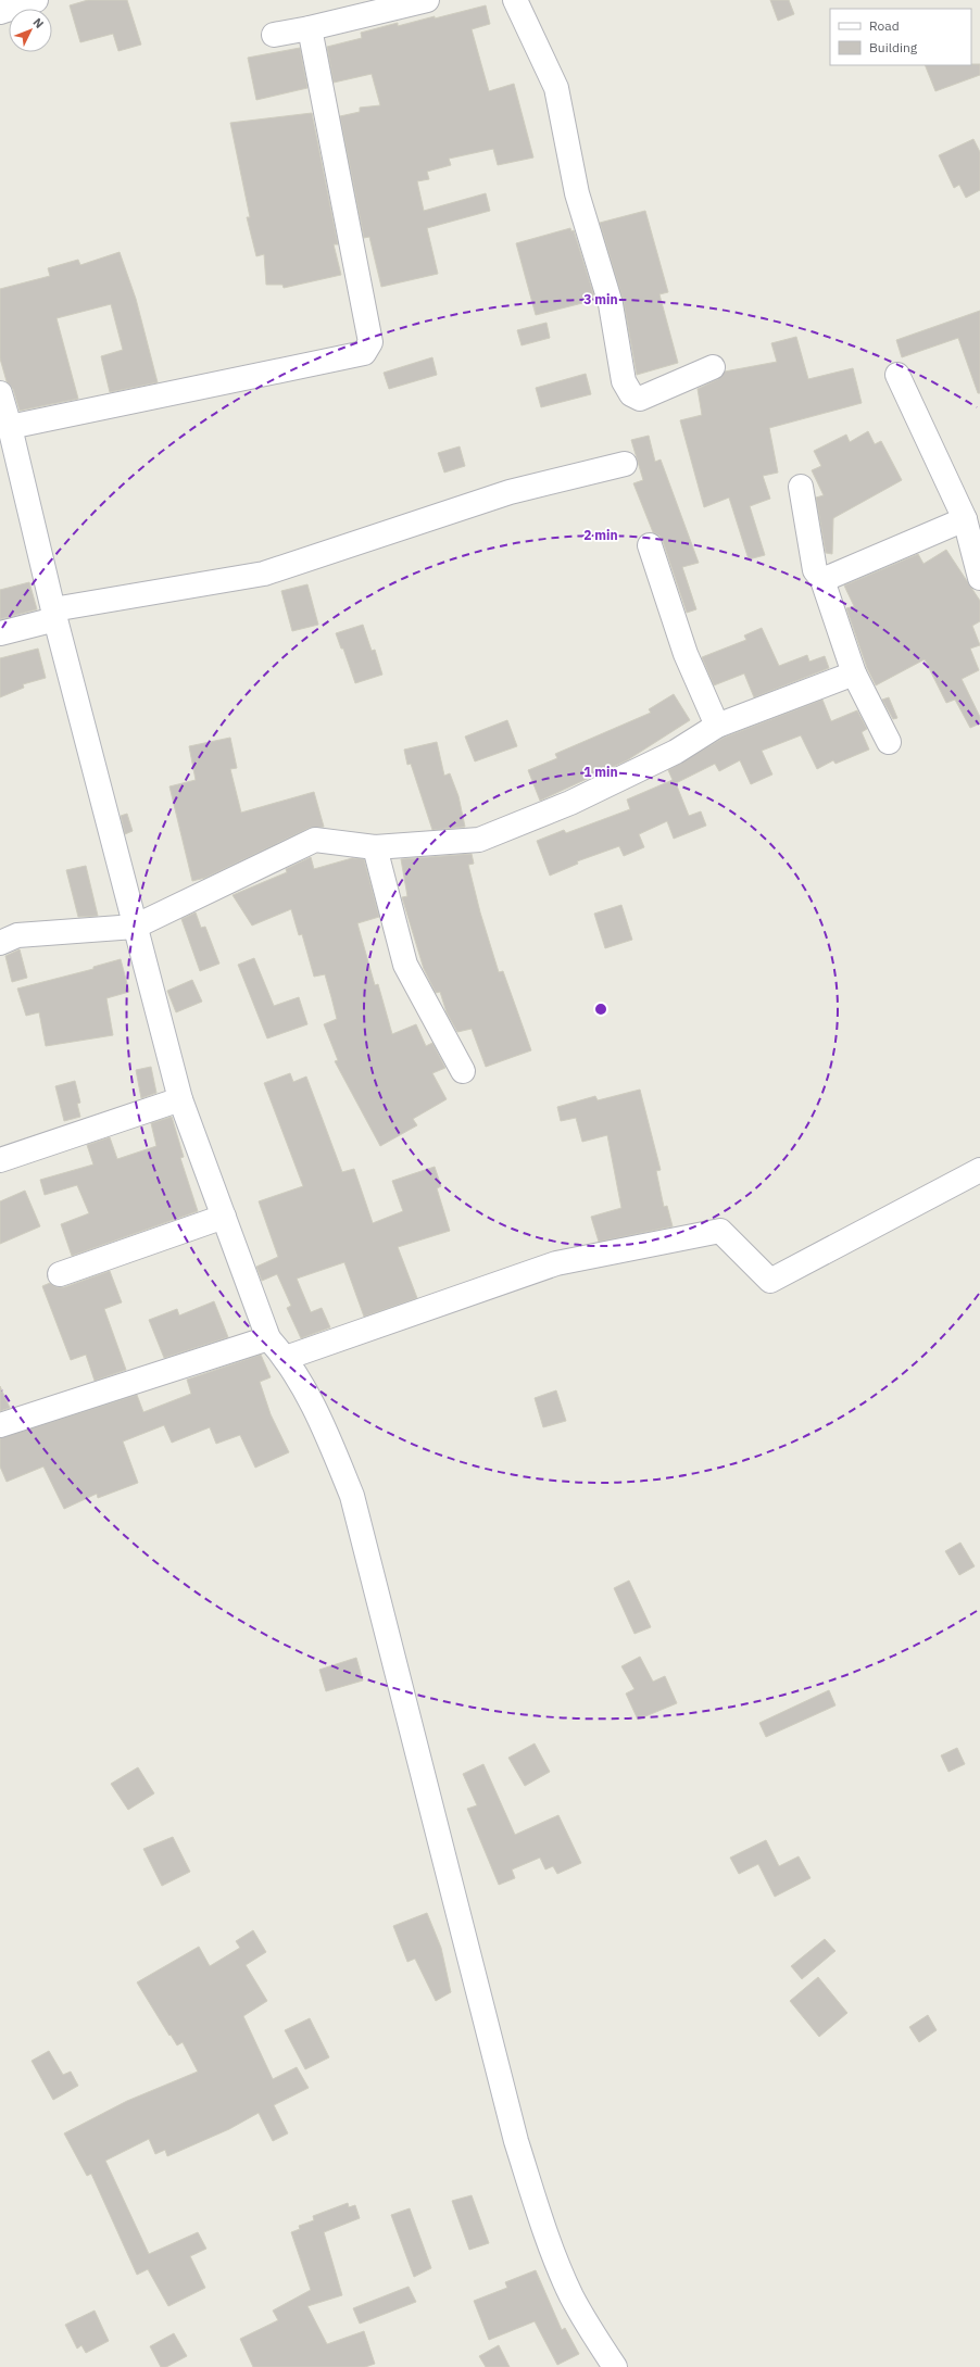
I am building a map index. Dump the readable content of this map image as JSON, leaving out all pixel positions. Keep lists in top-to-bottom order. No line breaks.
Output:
{"legend":["Road","Building"],"north":"top right","rings":["3 min","2 min","1 min"]}
